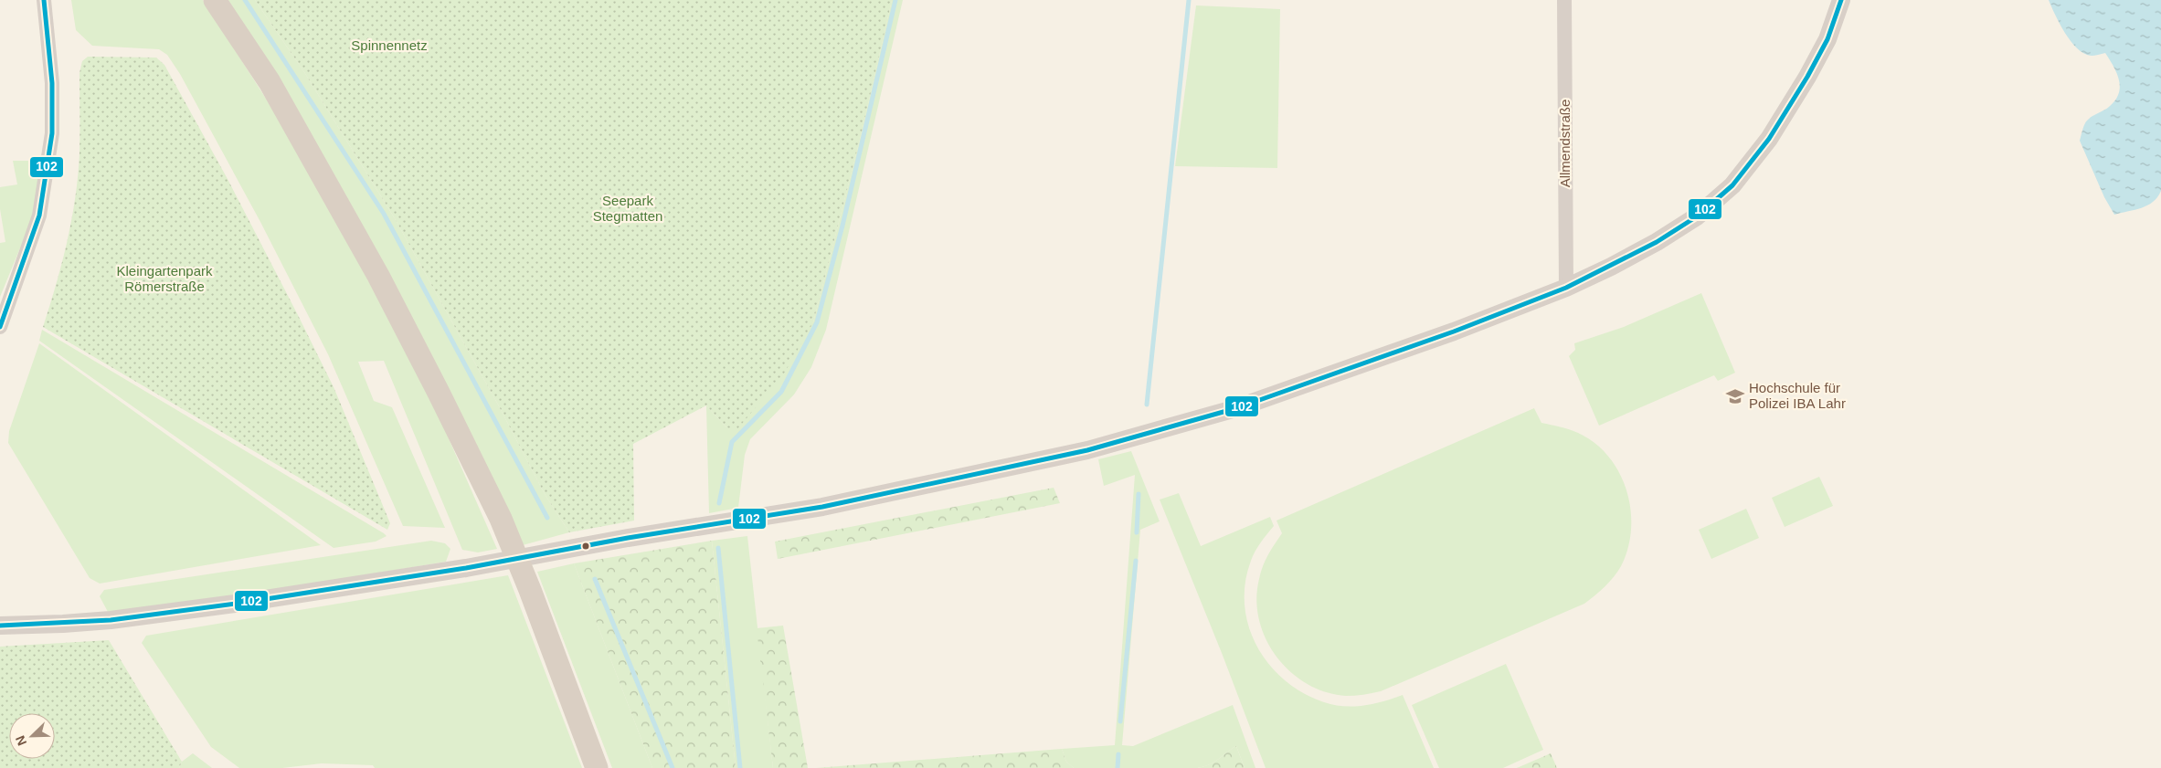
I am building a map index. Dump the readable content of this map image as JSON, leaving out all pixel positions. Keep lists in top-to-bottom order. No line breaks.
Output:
{"streets":{"street":["Allmendstraße"]},"parks":["Spinnennetz","Seepark Stegmatten","Kleingartenpark Römerstraße"],"places":{"school or university":["Hochschule für Polizei IBA Lahr"]},"lines":["transit line 102"],"north":"bottom left"}
